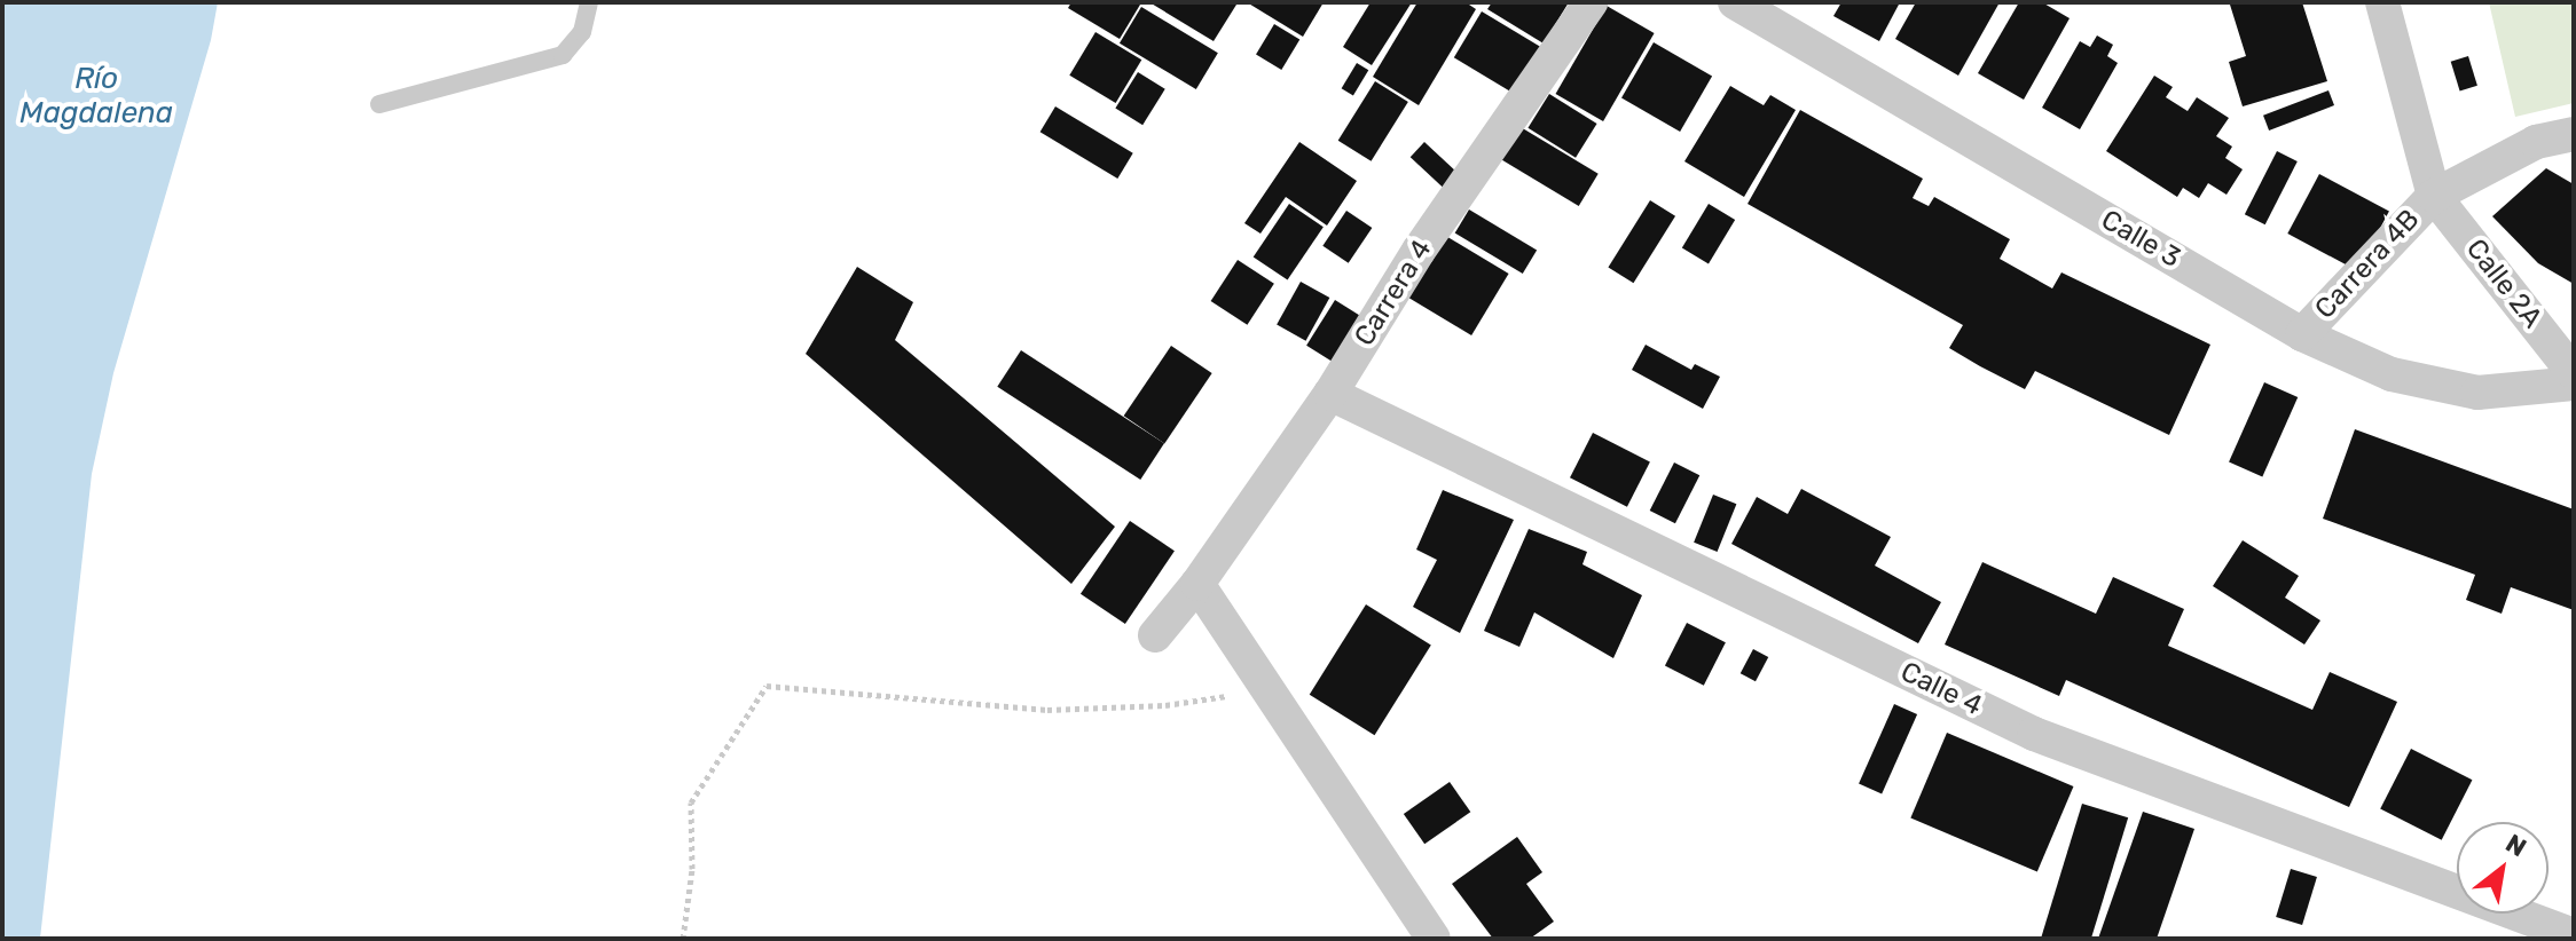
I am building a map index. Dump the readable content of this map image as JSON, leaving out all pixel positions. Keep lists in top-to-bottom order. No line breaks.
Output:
{"streets":{"street":["Calle 3","Carrera 4B","Calle 2A","Carrera 4","Calle 4"]},"crossings":[["Calle 3","Carrera 4B"],["Carrera 4B","Calle 2A"],["Carrera 4","Calle 4"]],"water":["Río Magdalena"],"north":"top right"}
